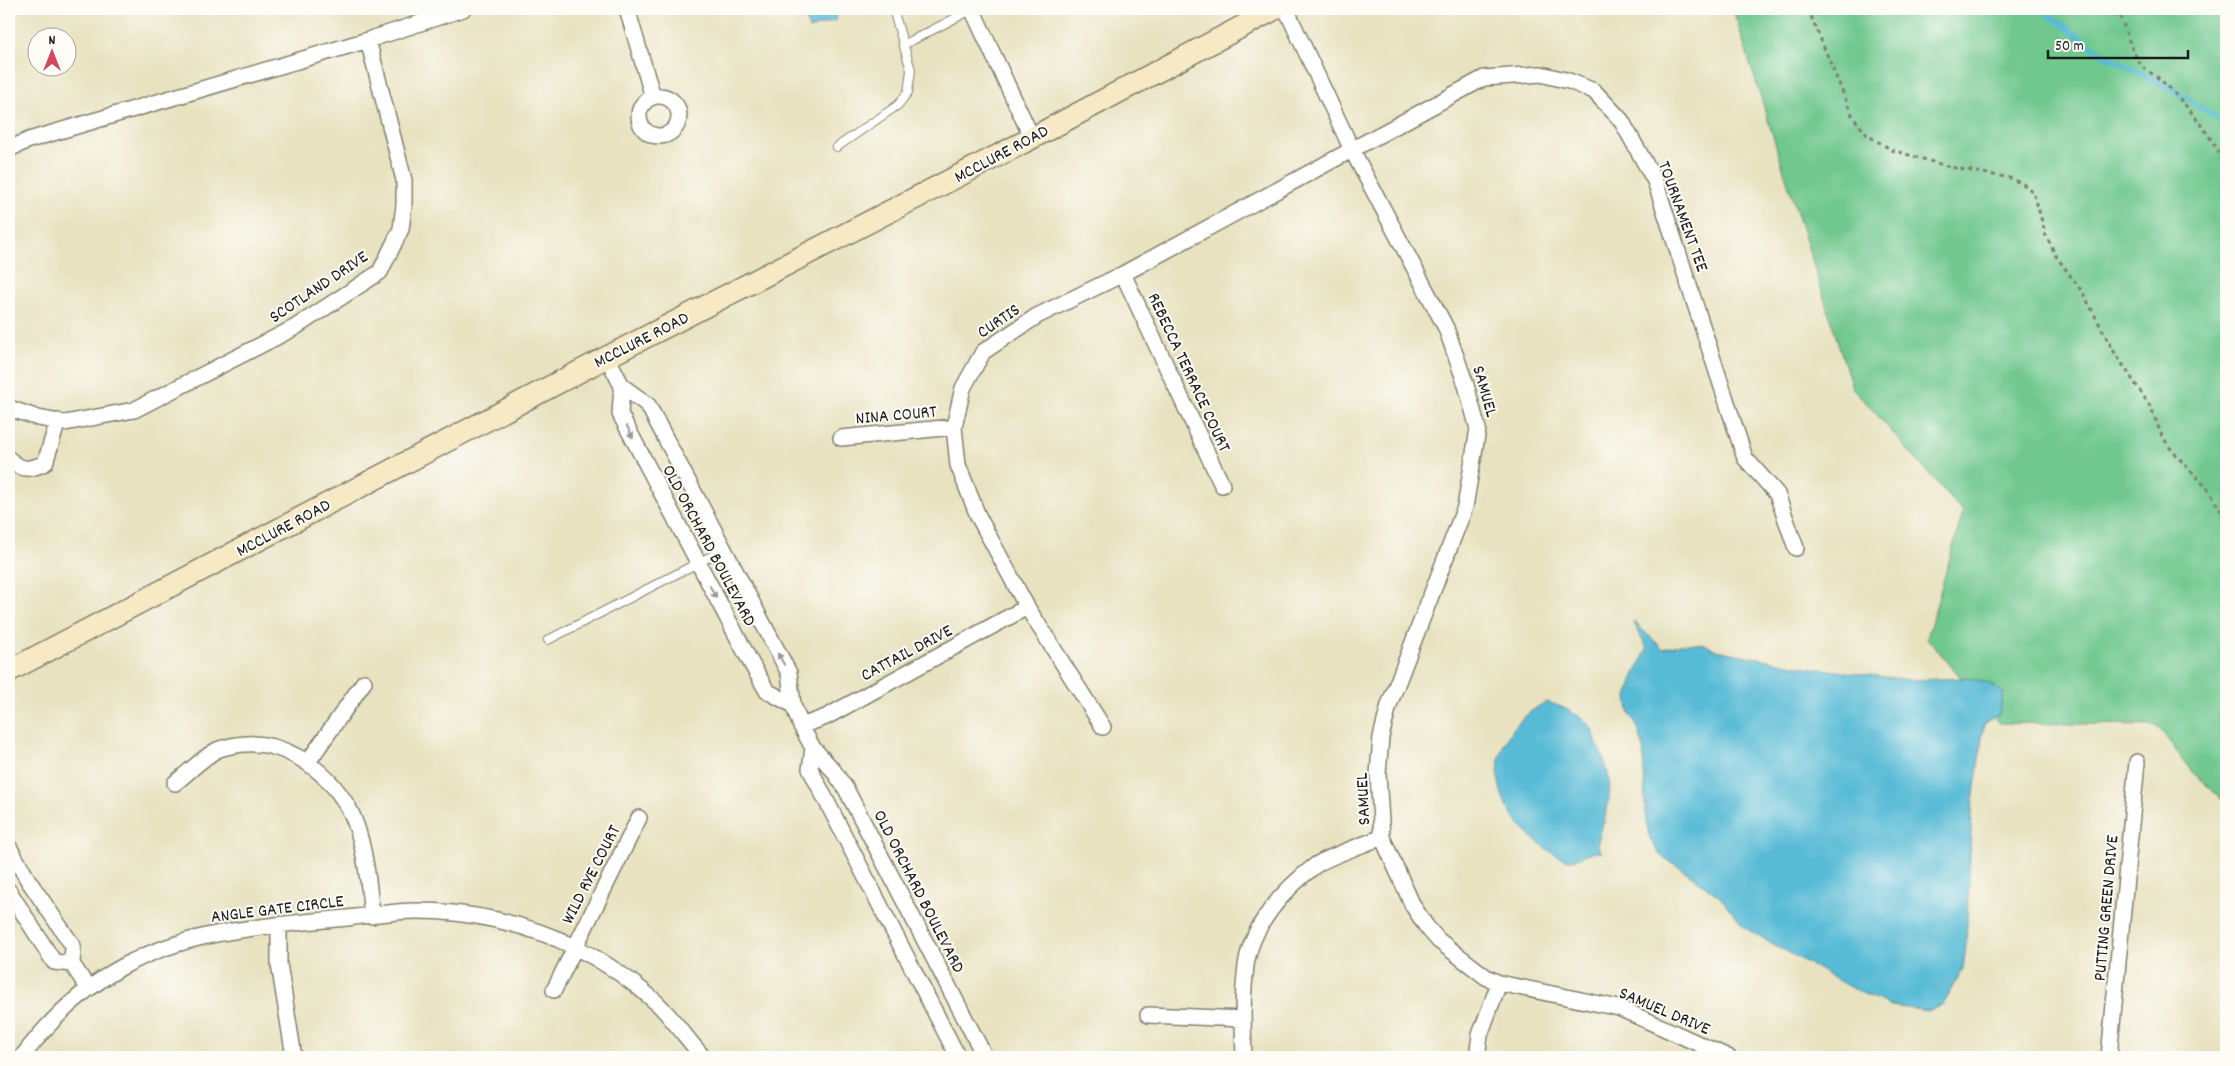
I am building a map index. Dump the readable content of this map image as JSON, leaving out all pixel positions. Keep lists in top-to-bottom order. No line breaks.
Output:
{"streets":{"street":["MCCLURE ROAD","TOURNAMENT TEE","SCOTLAND DRIVE","CURTIS","REBECCA TERRACE COURT","SAMUEL","NINA COURT","OLD ORCHARD BOULEVARD","CATTAIL DRIVE","WILD RYE COURT","ANGLE GATE CIRCLE","PUTTING GREEN DRIVE","SAMUEL DRIVE"]},"crossings":[["MCCLURE ROAD","OLD ORCHARD BOULEVARD"],["TOURNAMENT TEE","CURTIS"],["TOURNAMENT TEE","SAMUEL"],["CURTIS","REBECCA TERRACE COURT"],["CURTIS","SAMUEL"],["CURTIS","NINA COURT"],["CURTIS","CATTAIL DRIVE"],["SAMUEL","SAMUEL DRIVE"],["OLD ORCHARD BOULEVARD","CATTAIL DRIVE"],["WILD RYE COURT","ANGLE GATE CIRCLE"]],"scale_bar":"50 m","north":"top"}
